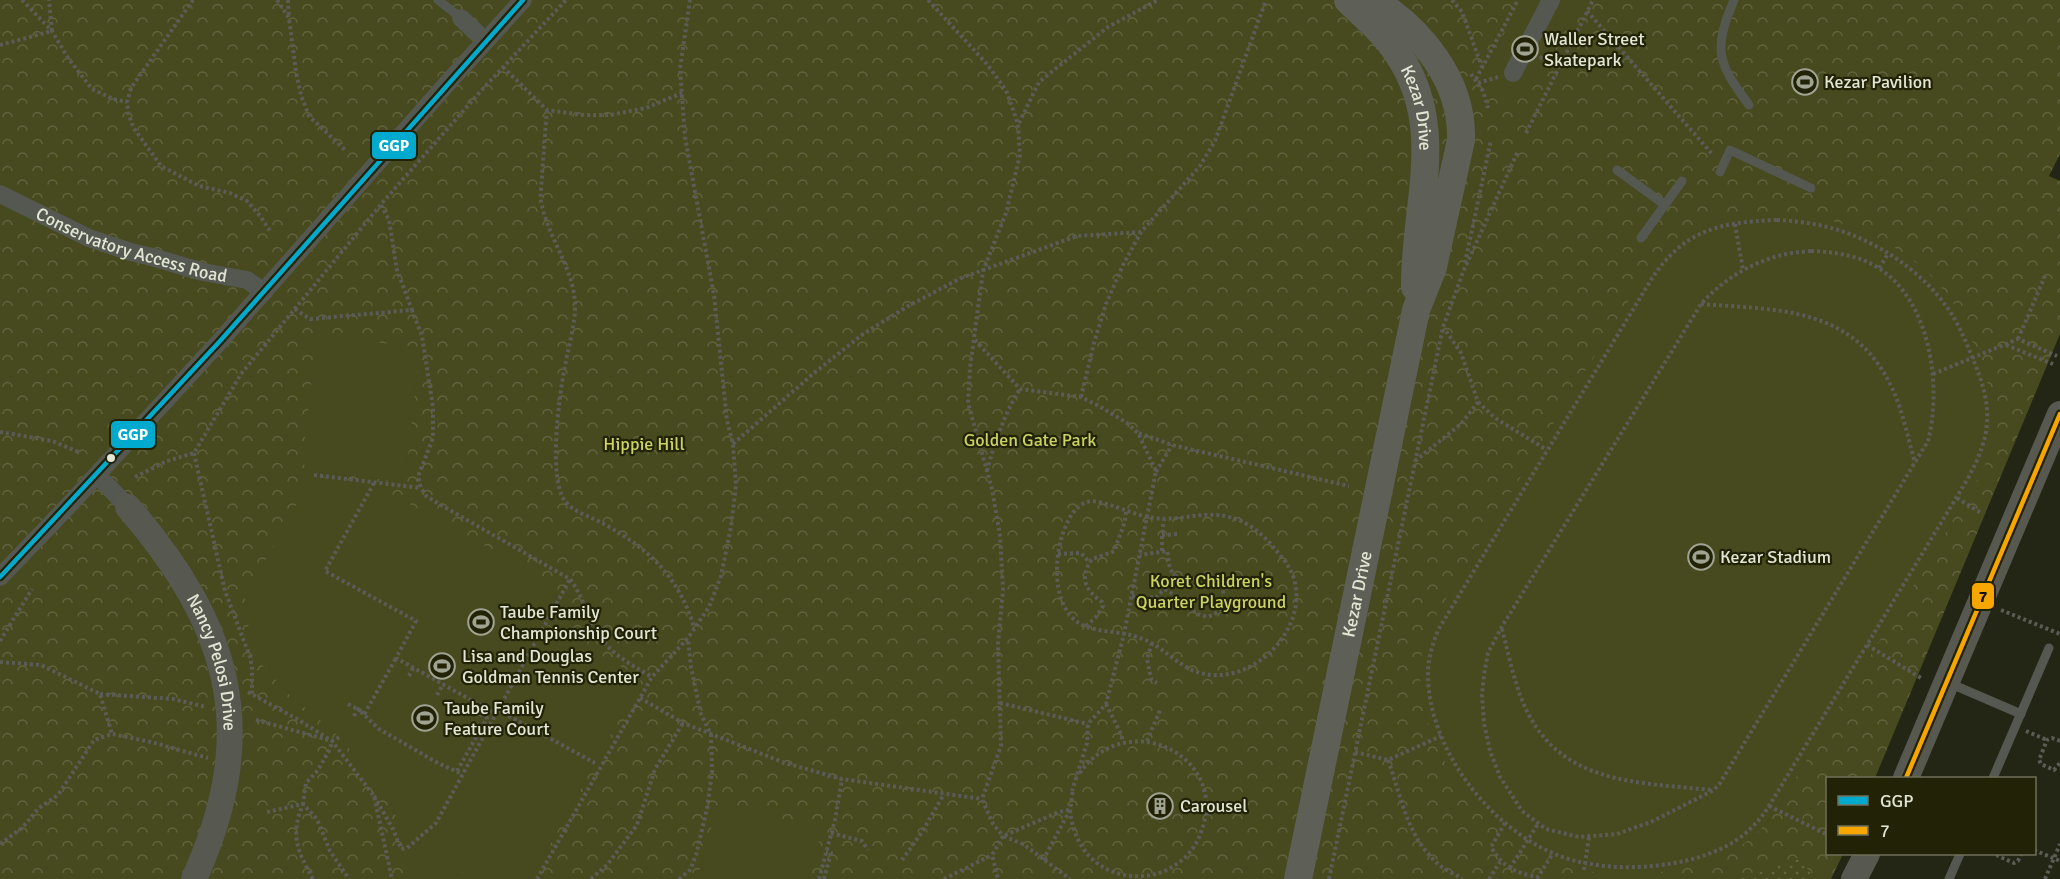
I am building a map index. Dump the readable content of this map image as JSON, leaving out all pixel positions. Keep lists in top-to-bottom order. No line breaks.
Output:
{"streets":{"main road":["Kezar Drive","Nancy Pelosi Drive"],"street":["Conservatory Access Road"]},"parks":["Golden Gate Park","Hippie Hill","Koret Children's Quarter Playground"],"places":{"sports":["Waller Street Skatepark","Kezar Pavilion","Kezar Stadium","Taube Family Championship Court","Lisa and Douglas Goldman Tennis Center","Taube Family Feature Court"],"building":["Carousel"]},"lines":["transit line GGP","transit line 7"],"legend":["GGP","7"]}
